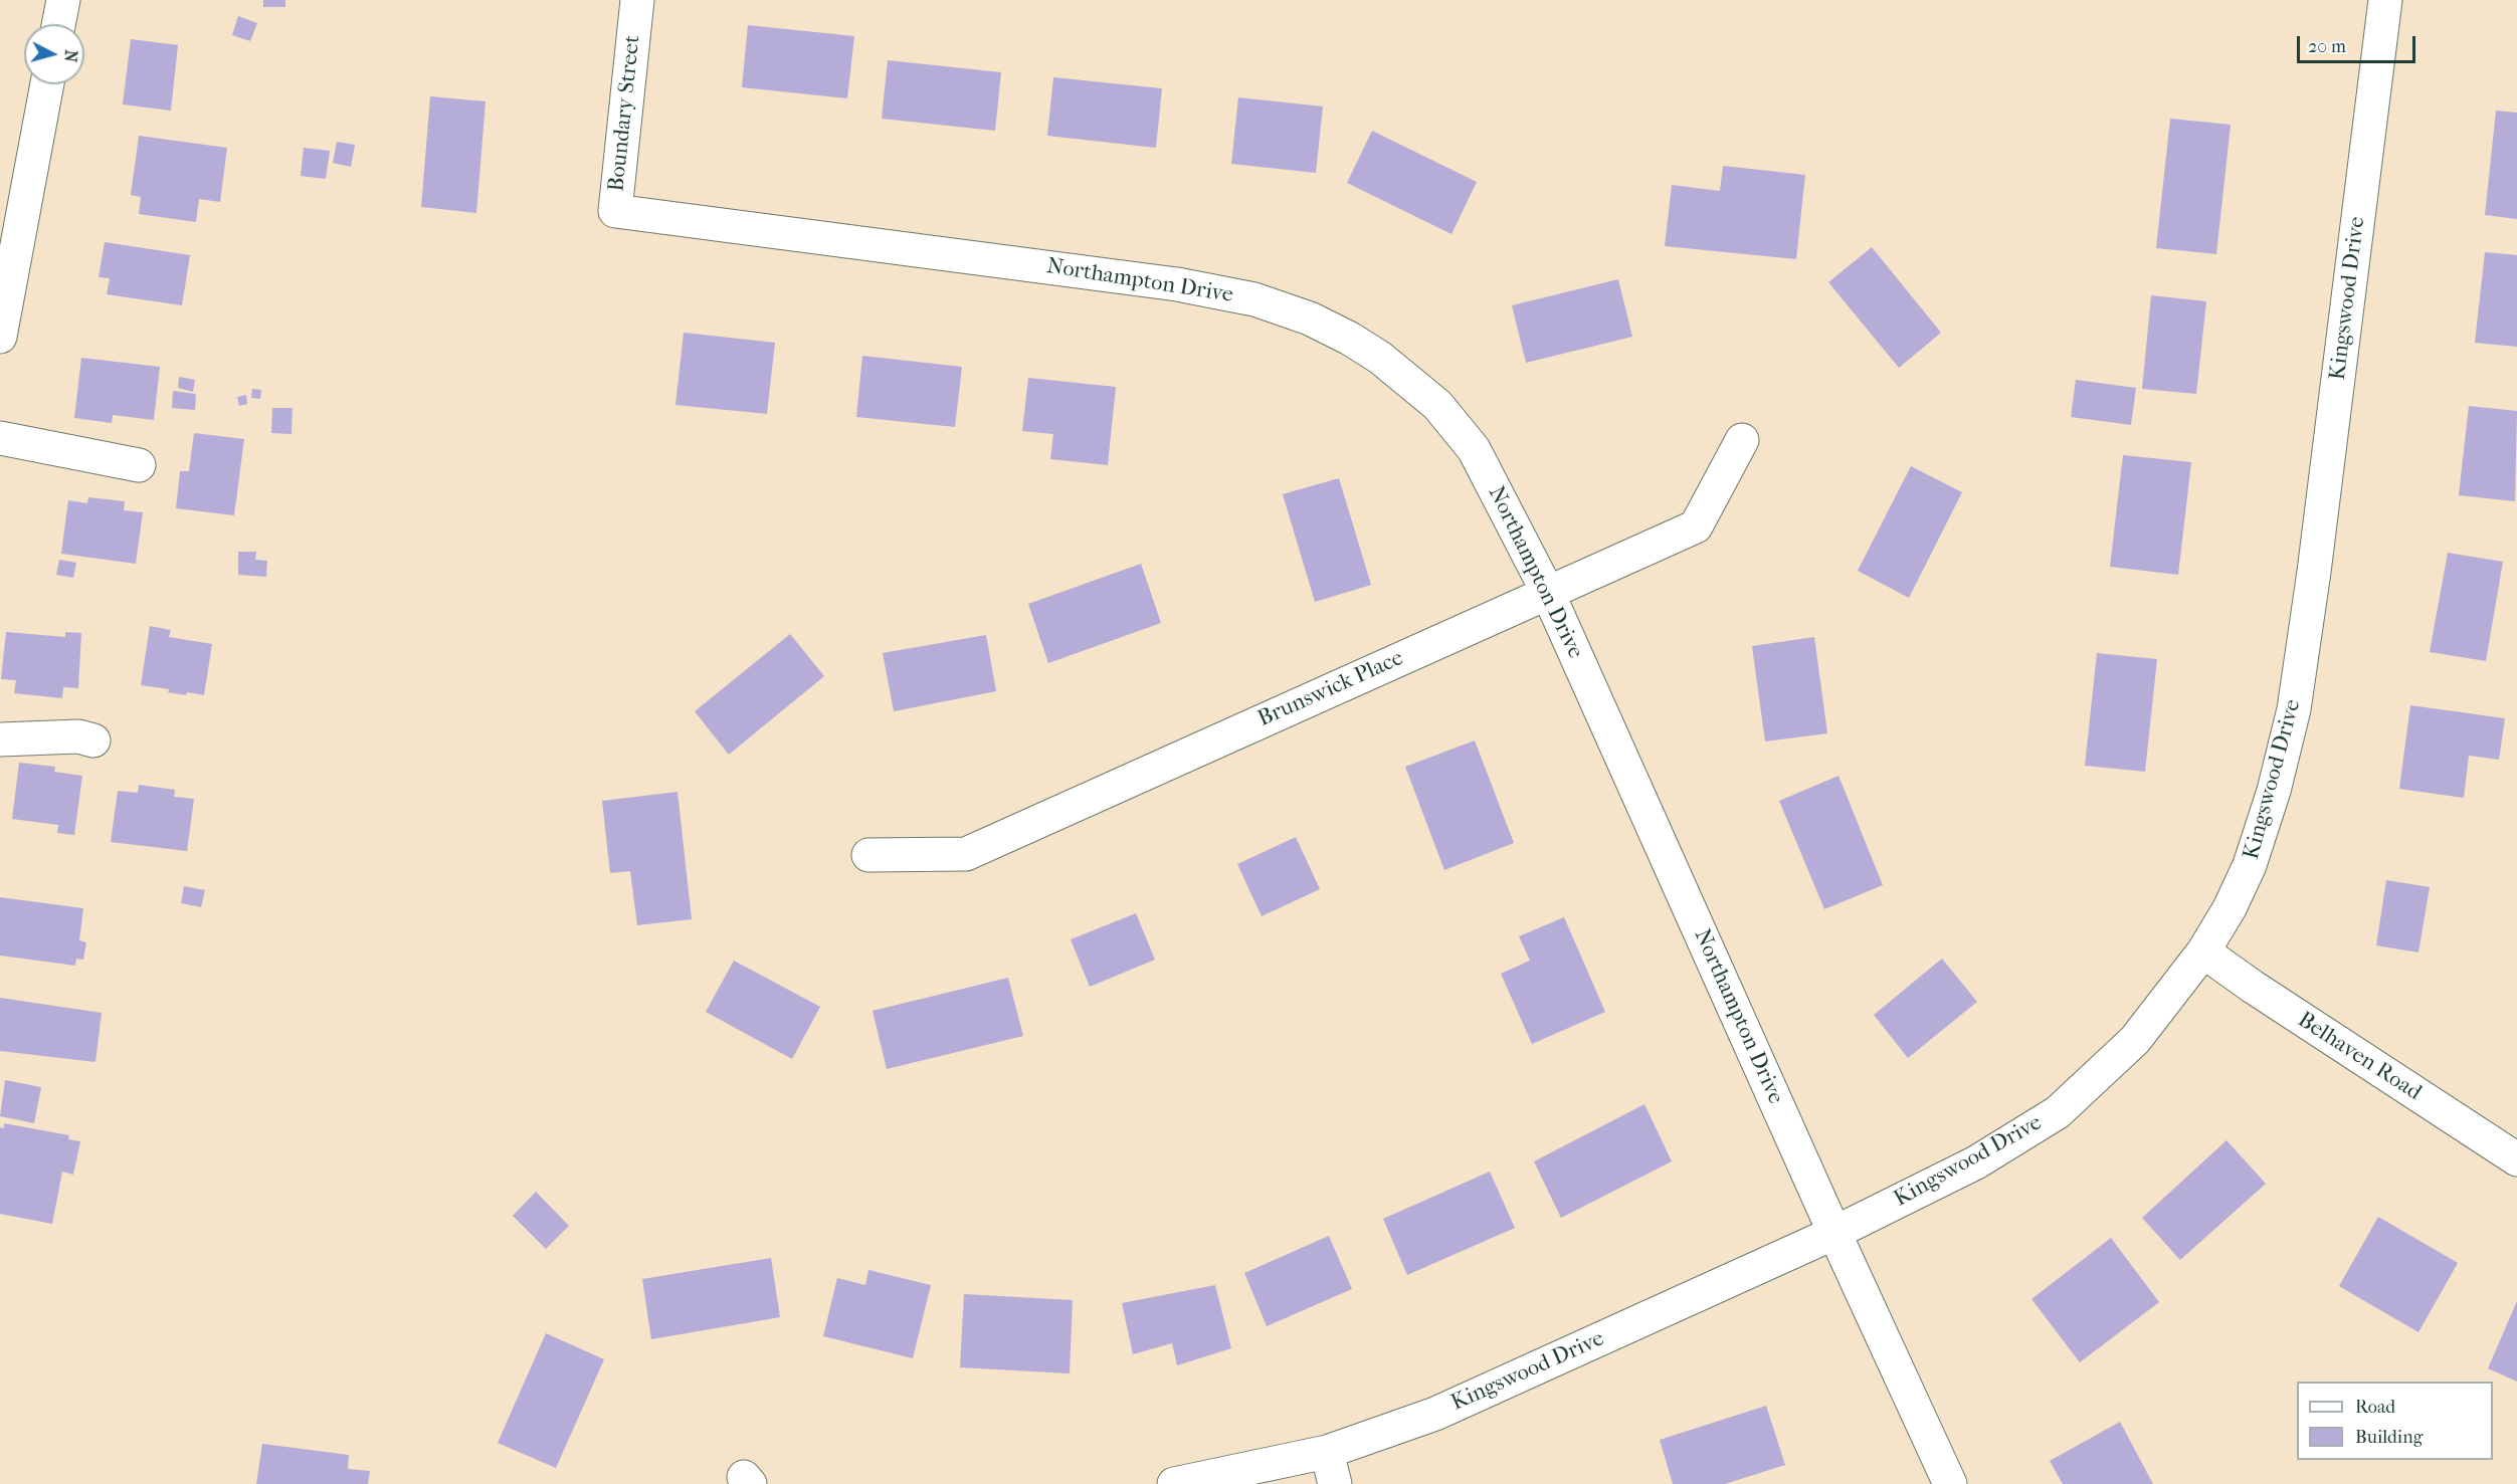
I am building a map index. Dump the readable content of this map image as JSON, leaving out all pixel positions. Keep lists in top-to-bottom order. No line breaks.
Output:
{"streets":{"street":["Boundary Street","Northampton Drive","Kingswood Drive","Brunswick Place","Belhaven Road"]},"crossings":[["Boundary Street","Northampton Drive"],["Northampton Drive","Kingswood Drive"],["Northampton Drive","Brunswick Place"],["Kingswood Drive","Belhaven Road"]],"legend":["Road","Building"],"scale_bar":"20 m","north":"right"}
